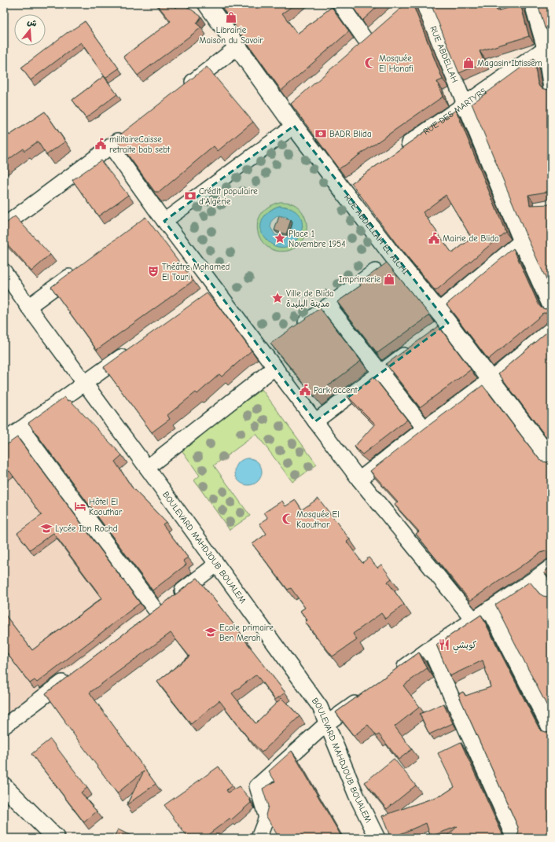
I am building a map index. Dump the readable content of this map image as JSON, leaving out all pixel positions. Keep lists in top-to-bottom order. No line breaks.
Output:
{"streets":{"street":["RUE ABDELLAH","RUE DES MARTYRS","RUE ABDELLAH EL AICHI","BOULEVARD MAHDJOUB BOUALEM"]},"crossings":[["RUE ABDELLAH","RUE DES MARTYRS"]],"places":{"shop":["Librairie Maison du Savoir","Magasin Ibtissem","Imprimerie"],"mosque":["Mosquée El Hanafi","Mosquée El Kaouthar"],"bank":["BADR Blida","Crédit populaire d'Algérie"],"public building":["militaireCaisse retraite bab sebt","Mairie de Blida","Park accent"],"place":["Place 1 Novembre 1954","Ville de Blida مدينة البليدة"],"theatre":["Théâtre Mohamed El Touri"],"hotel":["Hôtel El Kaouthar"],"school or university":["Lycée Ibn Rochd","Ecole primaire Ben Merah"],"restaurant":["كويشي"]},"north":"top"}
